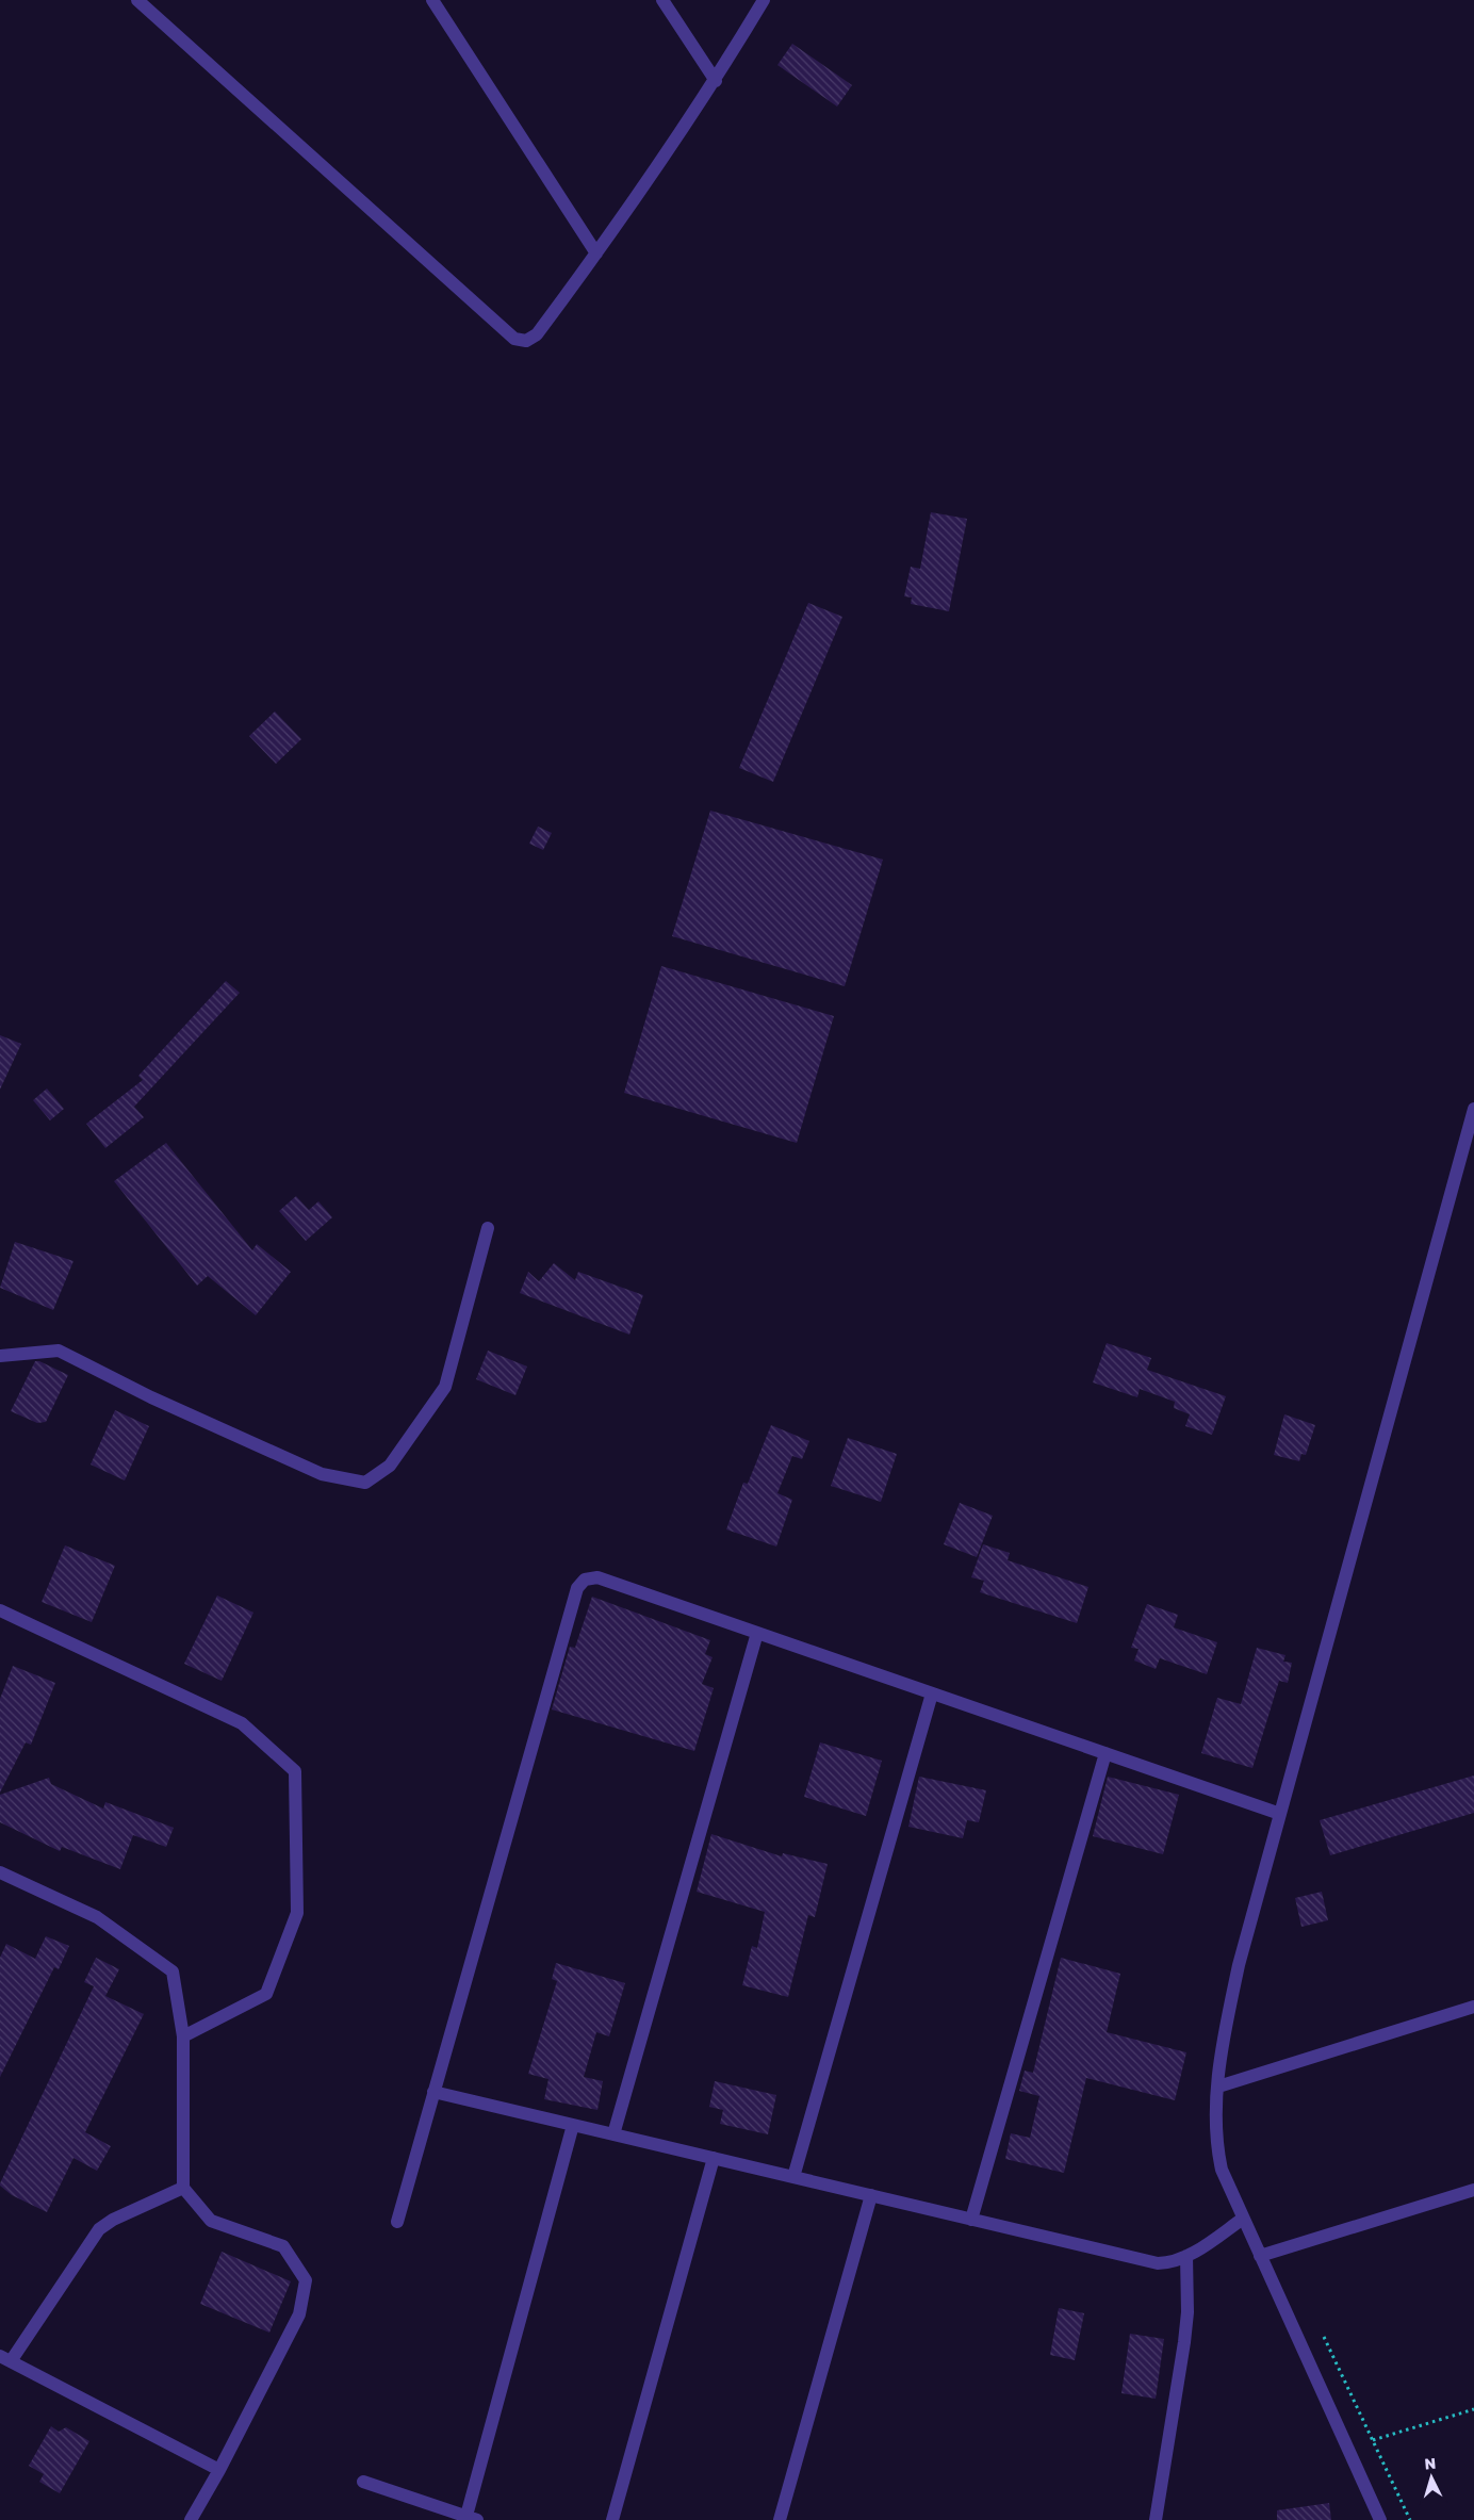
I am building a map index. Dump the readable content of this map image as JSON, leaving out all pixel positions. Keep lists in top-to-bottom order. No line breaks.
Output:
{"north":"top"}
